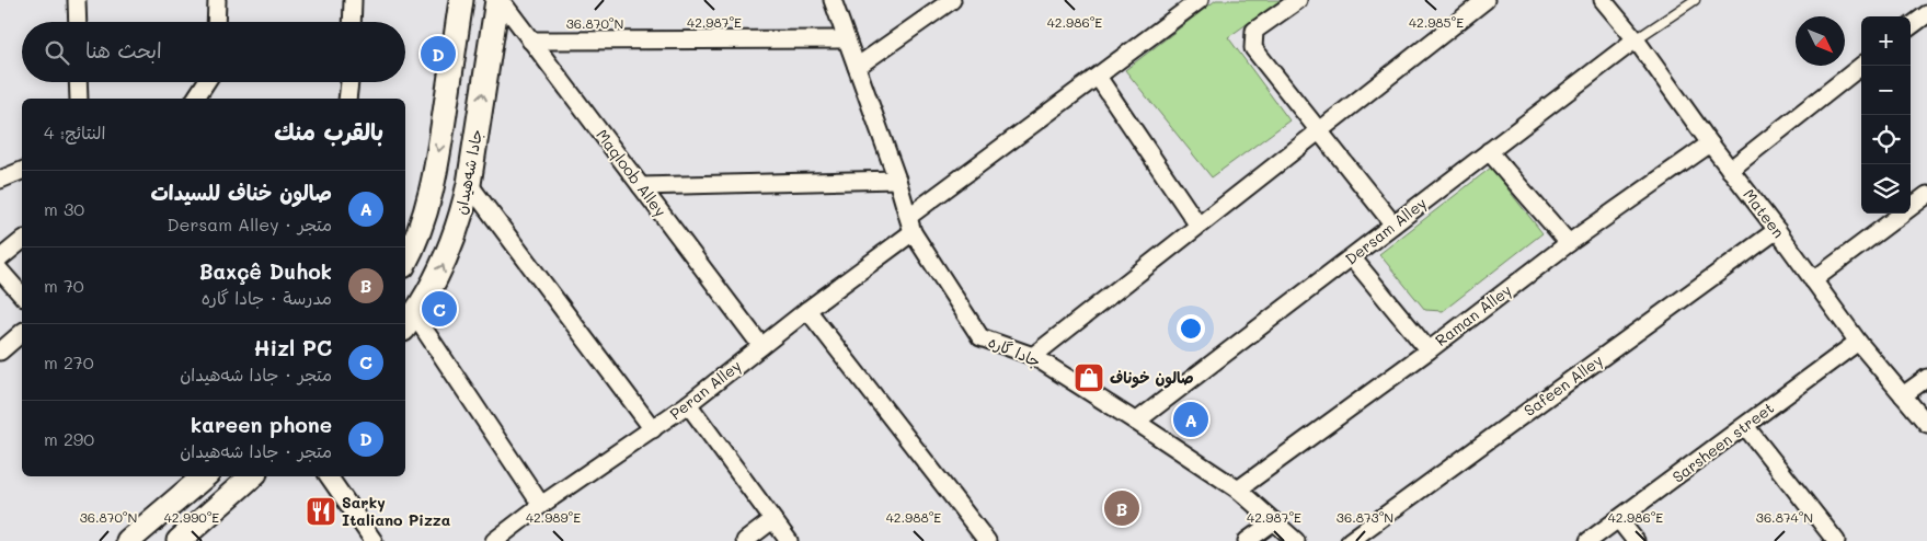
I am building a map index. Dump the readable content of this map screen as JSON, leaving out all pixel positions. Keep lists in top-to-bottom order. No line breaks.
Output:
{"streets":{"main road":["جادا شەهیدان"],"street":["Maqloob Alley","Mateen","Dersam Alley","Raman Alley","جادا گارە","Safeen Alley","Peran Alley","Sarsheen street"]},"crossings":[["جادا شەهیدان","Maqloob Alley"],["Maqloob Alley","Peran Alley"],["Mateen","Dersam Alley"],["Mateen","Raman Alley"],["Mateen","Safeen Alley"],["Mateen","Sarsheen street"],["Dersam Alley","جادا گارە"],["Raman Alley","جادا گارە"],["جادا گارە","Peran Alley"]],"places":{"shop":["صالون خوناف"],"restaurant":["Sarky Italiano Pizza"]},"north":"bottom right","page":{"map_buttons":["+","−"],"search":"ابحث هنا","pins":["D","C","A","B"],"heading":["بالقرب منك","النتائج: 4"],"list":[{"mark":"A","name":"صالون خناف للسيدات","note":"متجر · Dersam Alley","value":"30 m"},{"mark":"B","name":"Baxçê Duhok","note":"مدرسة · جادا گارە","value":"70 m"},{"mark":"C","name":"Hizl PC","note":"متجر · جادا شەهیدان","value":"270 m"},{"mark":"D","name":"kareen phone","note":"متجر · جادا شەهیدان","value":"290 m"}]},"coordinates":["42.987°E","42.986°E","42.985°E","36.870°N","36.873°N","36.874°N","42.990°E","42.989°E","42.988°E"]}
